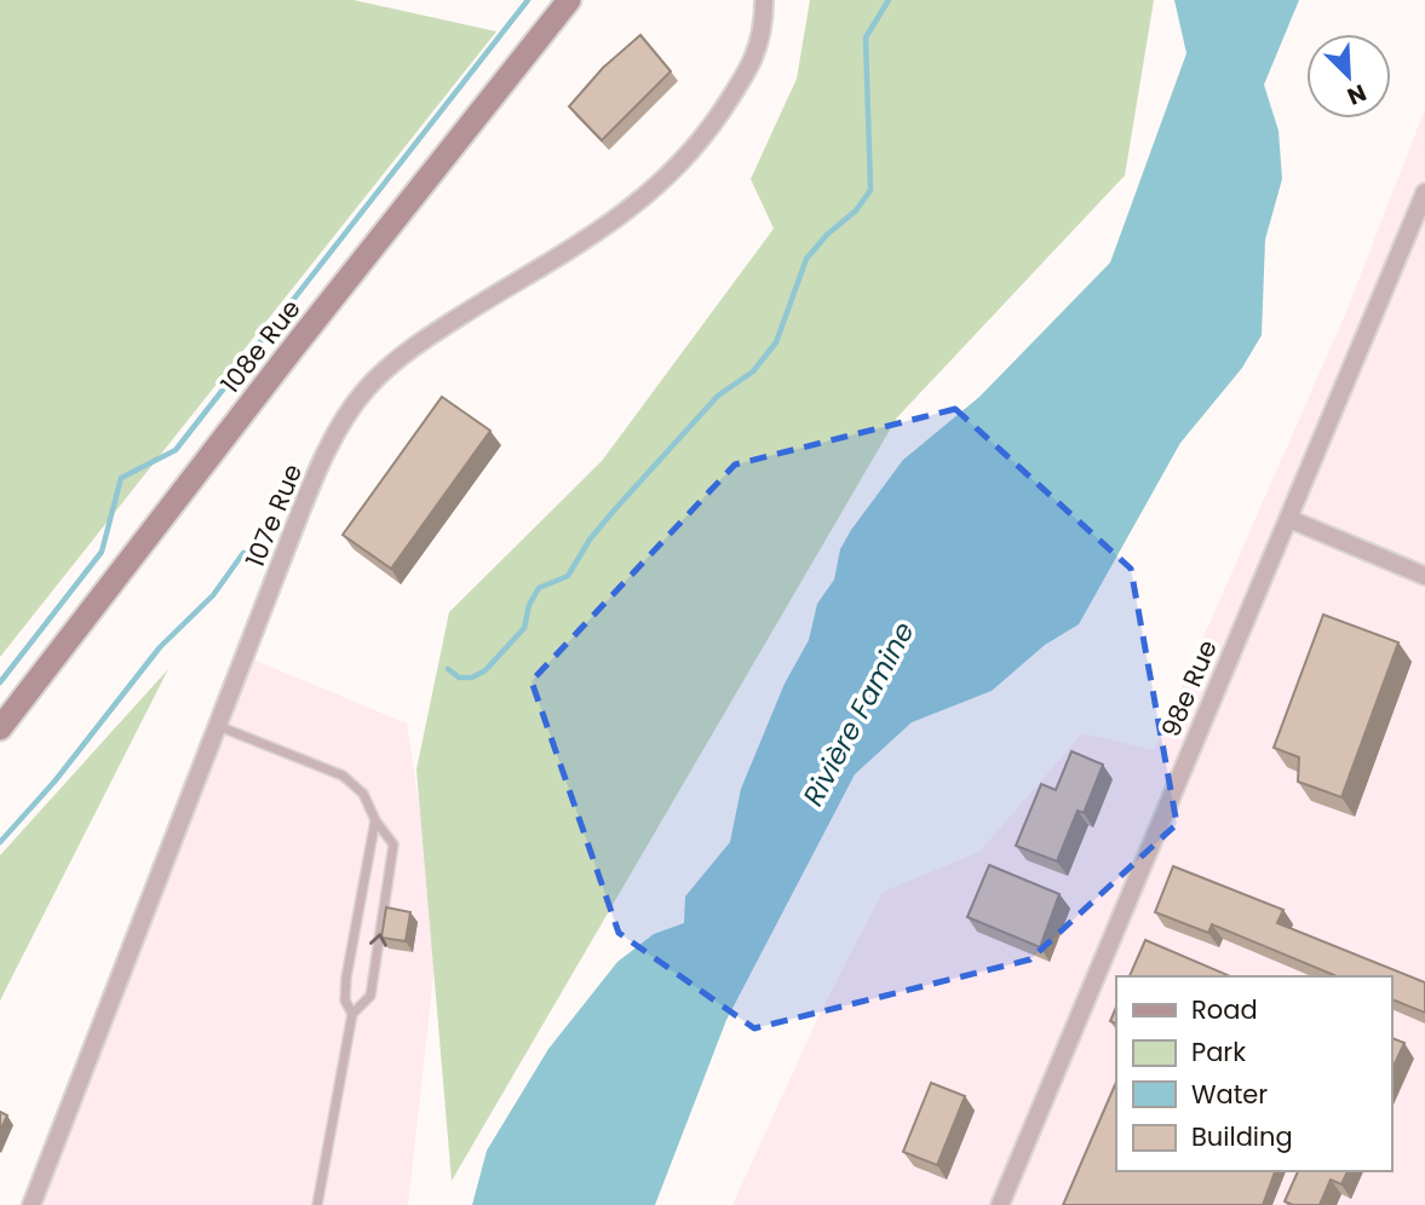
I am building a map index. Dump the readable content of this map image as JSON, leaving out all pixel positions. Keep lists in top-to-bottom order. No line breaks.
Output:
{"streets":{"main road":["108e Rue"],"street":["107e Rue","98e Rue"]},"water":["Rivière Famine"],"legend":["Road","Park","Water","Building"],"north":"bottom right"}
